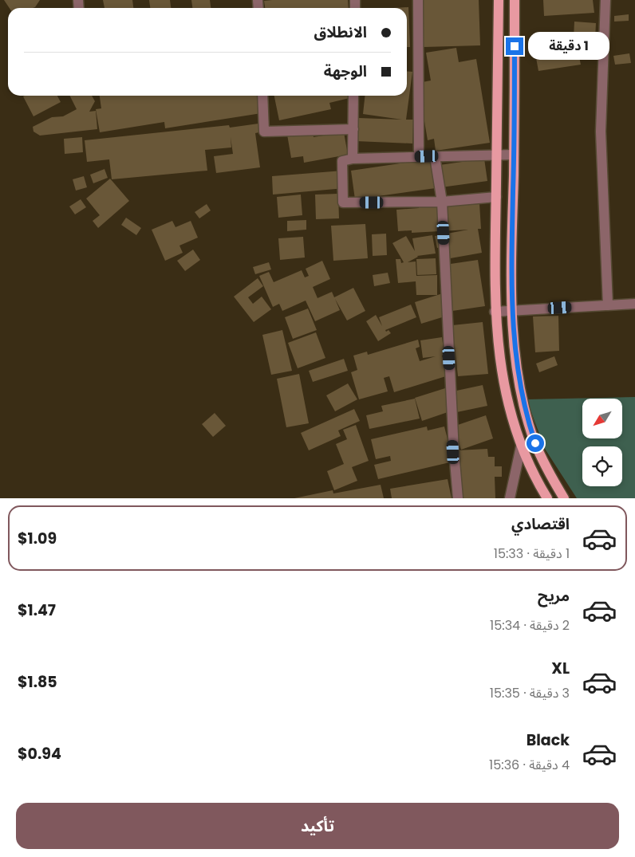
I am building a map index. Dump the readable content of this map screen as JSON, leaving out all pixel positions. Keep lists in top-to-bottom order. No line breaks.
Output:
{"north":"bottom left","page":{"banner":["الانطلاق","الوجهة"],"bubble":"1 دقيقة","list":[{"name":"اقتصادي","note":"1 دقيقة · 15:33","value":"$1.09"},{"name":"مريح","note":"2 دقيقة · 15:34","value":"$1.47"},{"name":"XL","note":"3 دقيقة · 15:35","value":"$1.85"},{"name":"Black","note":"4 دقيقة · 15:36","value":"$0.94"}],"buttons":"تأكيد"}}
